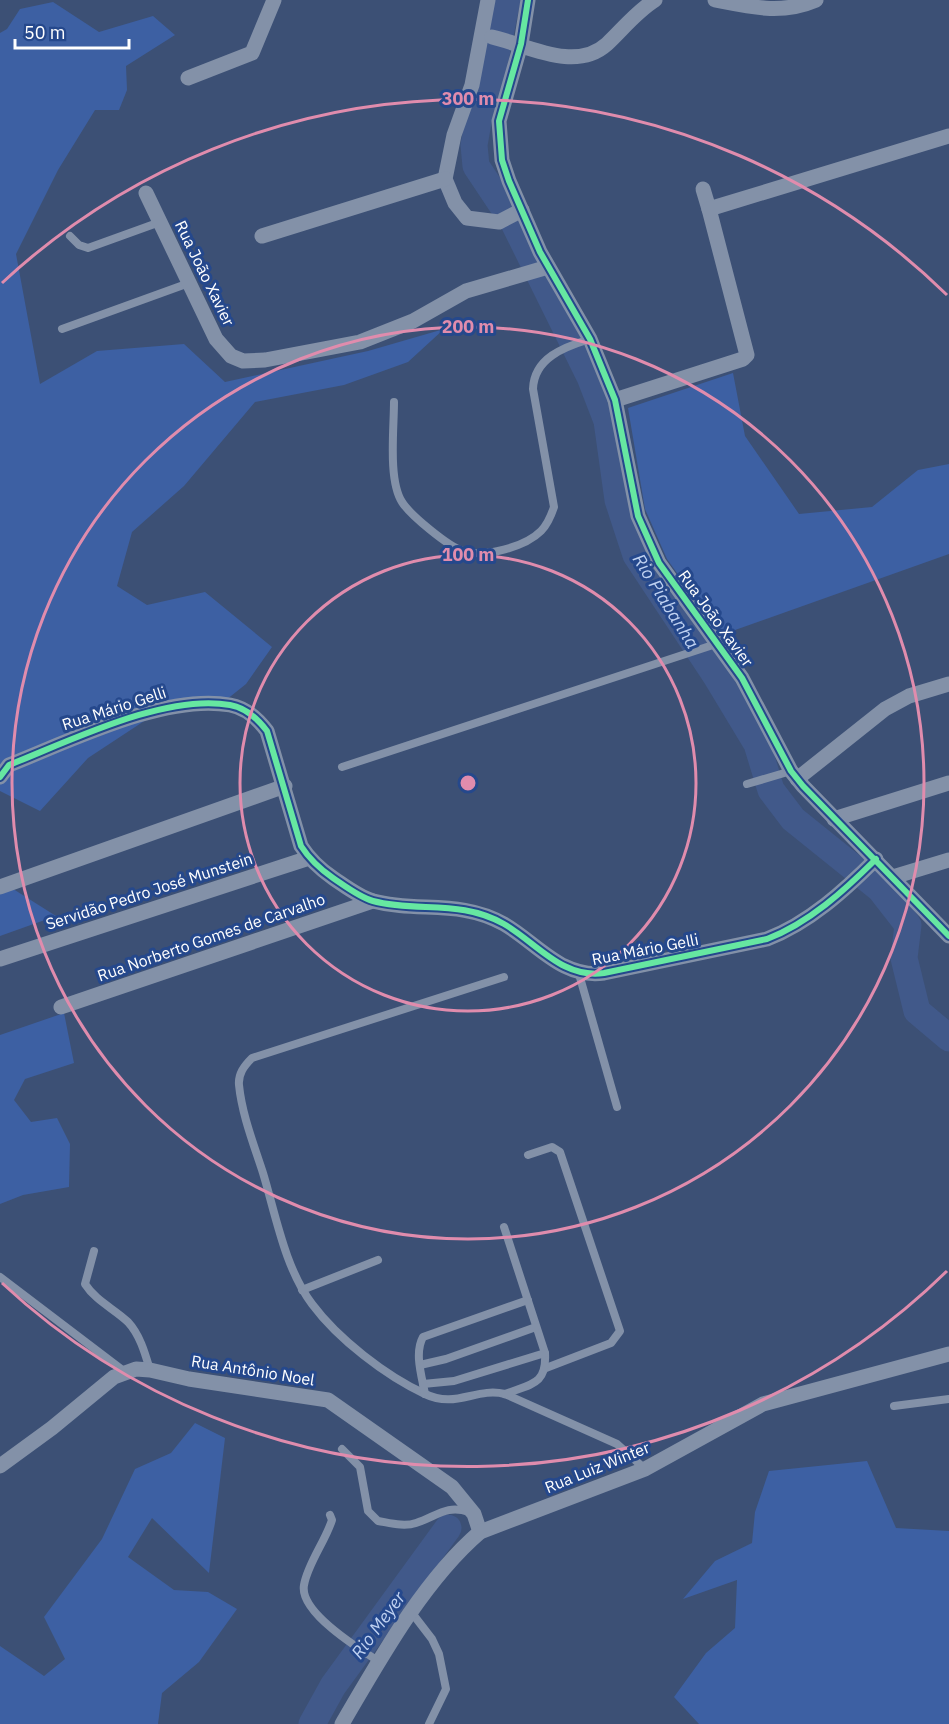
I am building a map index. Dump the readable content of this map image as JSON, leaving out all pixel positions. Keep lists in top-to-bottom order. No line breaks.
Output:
{"streets":{"street":["Rua João Xavier","Rua Mário Gelli","Servidão Pedro José Munstein","Rua Norberto Gomes de Carvalho","Rua Antônio Noel","Rua Luiz Winter"]},"crossings":[["Rua João Xavier","Rua Mário Gelli"],["Rua Mário Gelli","Servidão Pedro José Munstein"],["Rua Mário Gelli","Rua Norberto Gomes de Carvalho"],["Rua Antônio Noel","Rua Luiz Winter"]],"water":["Rio Piabanha","Rio Meyer"],"scale_bar":"50 m","rings":["300 m","200 m","100 m"]}
